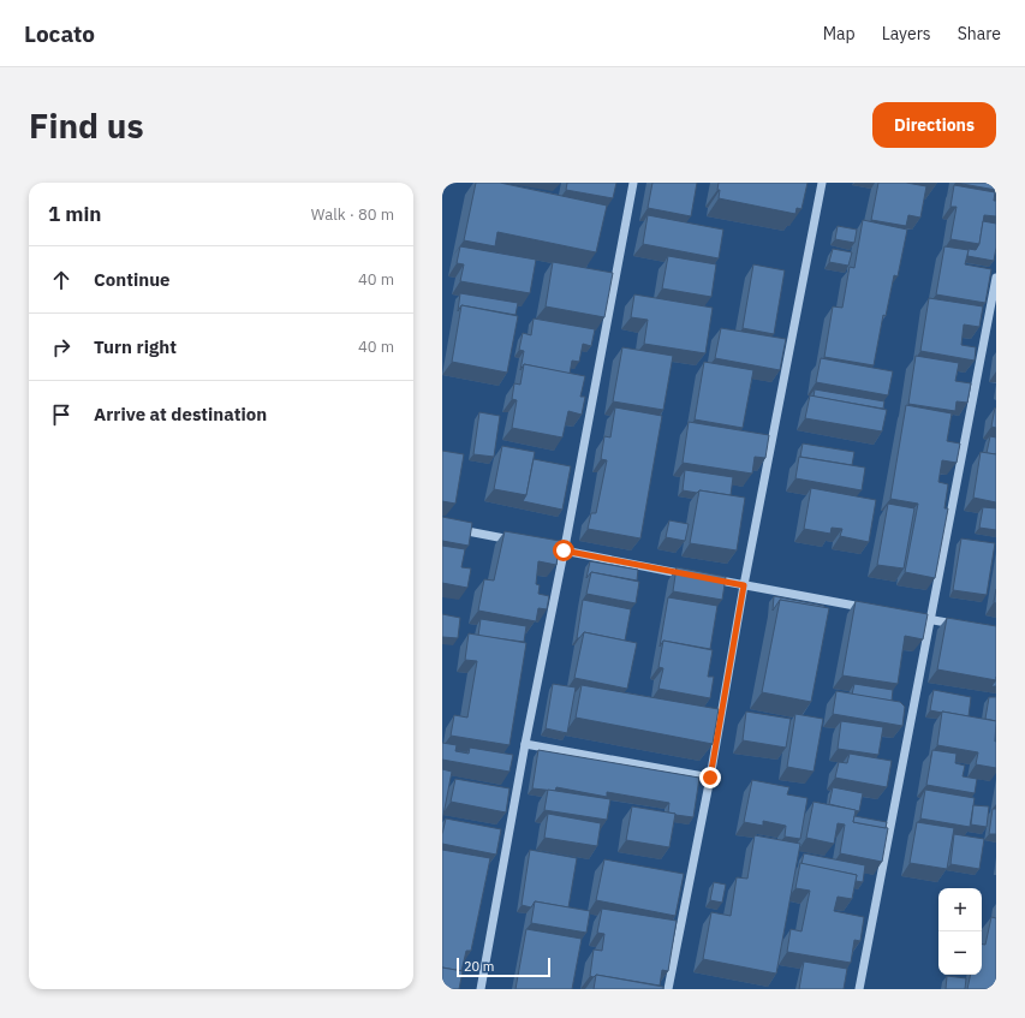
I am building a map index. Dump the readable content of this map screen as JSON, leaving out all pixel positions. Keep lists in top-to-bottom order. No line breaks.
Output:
{"scale_bar":"20 m","page":{"header":"Locato","nav":["Map","Layers","Share"],"buttons":"Directions","title":"Find us","heading":["1 min","Walk · 80 m"],"list":[["Continue","40 m"],["Turn right","40 m"],"Arrive at destination"],"map_buttons":["+","−"],"scale":"20 m"}}
